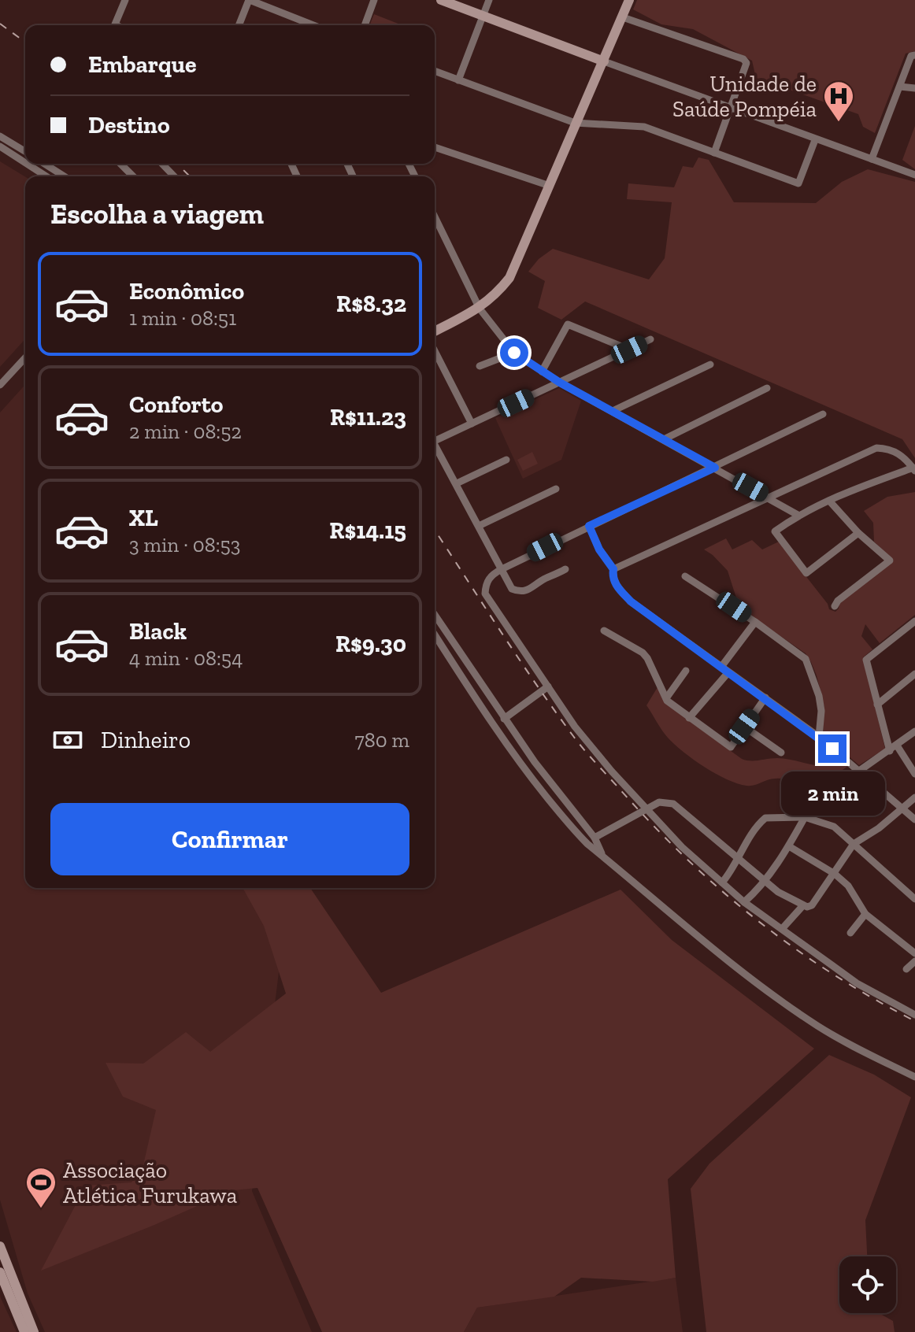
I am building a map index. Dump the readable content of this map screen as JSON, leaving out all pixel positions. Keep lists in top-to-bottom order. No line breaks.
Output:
{"places":{"hospital":["Unidade de Saúde Pompéia"],"sports":["Associação Atlética Furukawa"]},"page":{"banner":["Embarque","Destino"],"heading":"Escolha a viagem","list":[{"name":"Econômico","note":"1 min · 08:51","value":"R$8.32"},{"name":"Conforto","note":"2 min · 08:52","value":"R$11.23"},{"name":"XL","note":"3 min · 08:53","value":"R$14.15"},{"name":"Black","note":"4 min · 08:54","value":"R$9.30"}],"pay":["Dinheiro","780 m"],"bubble":"2 min","buttons":"Confirmar"}}
